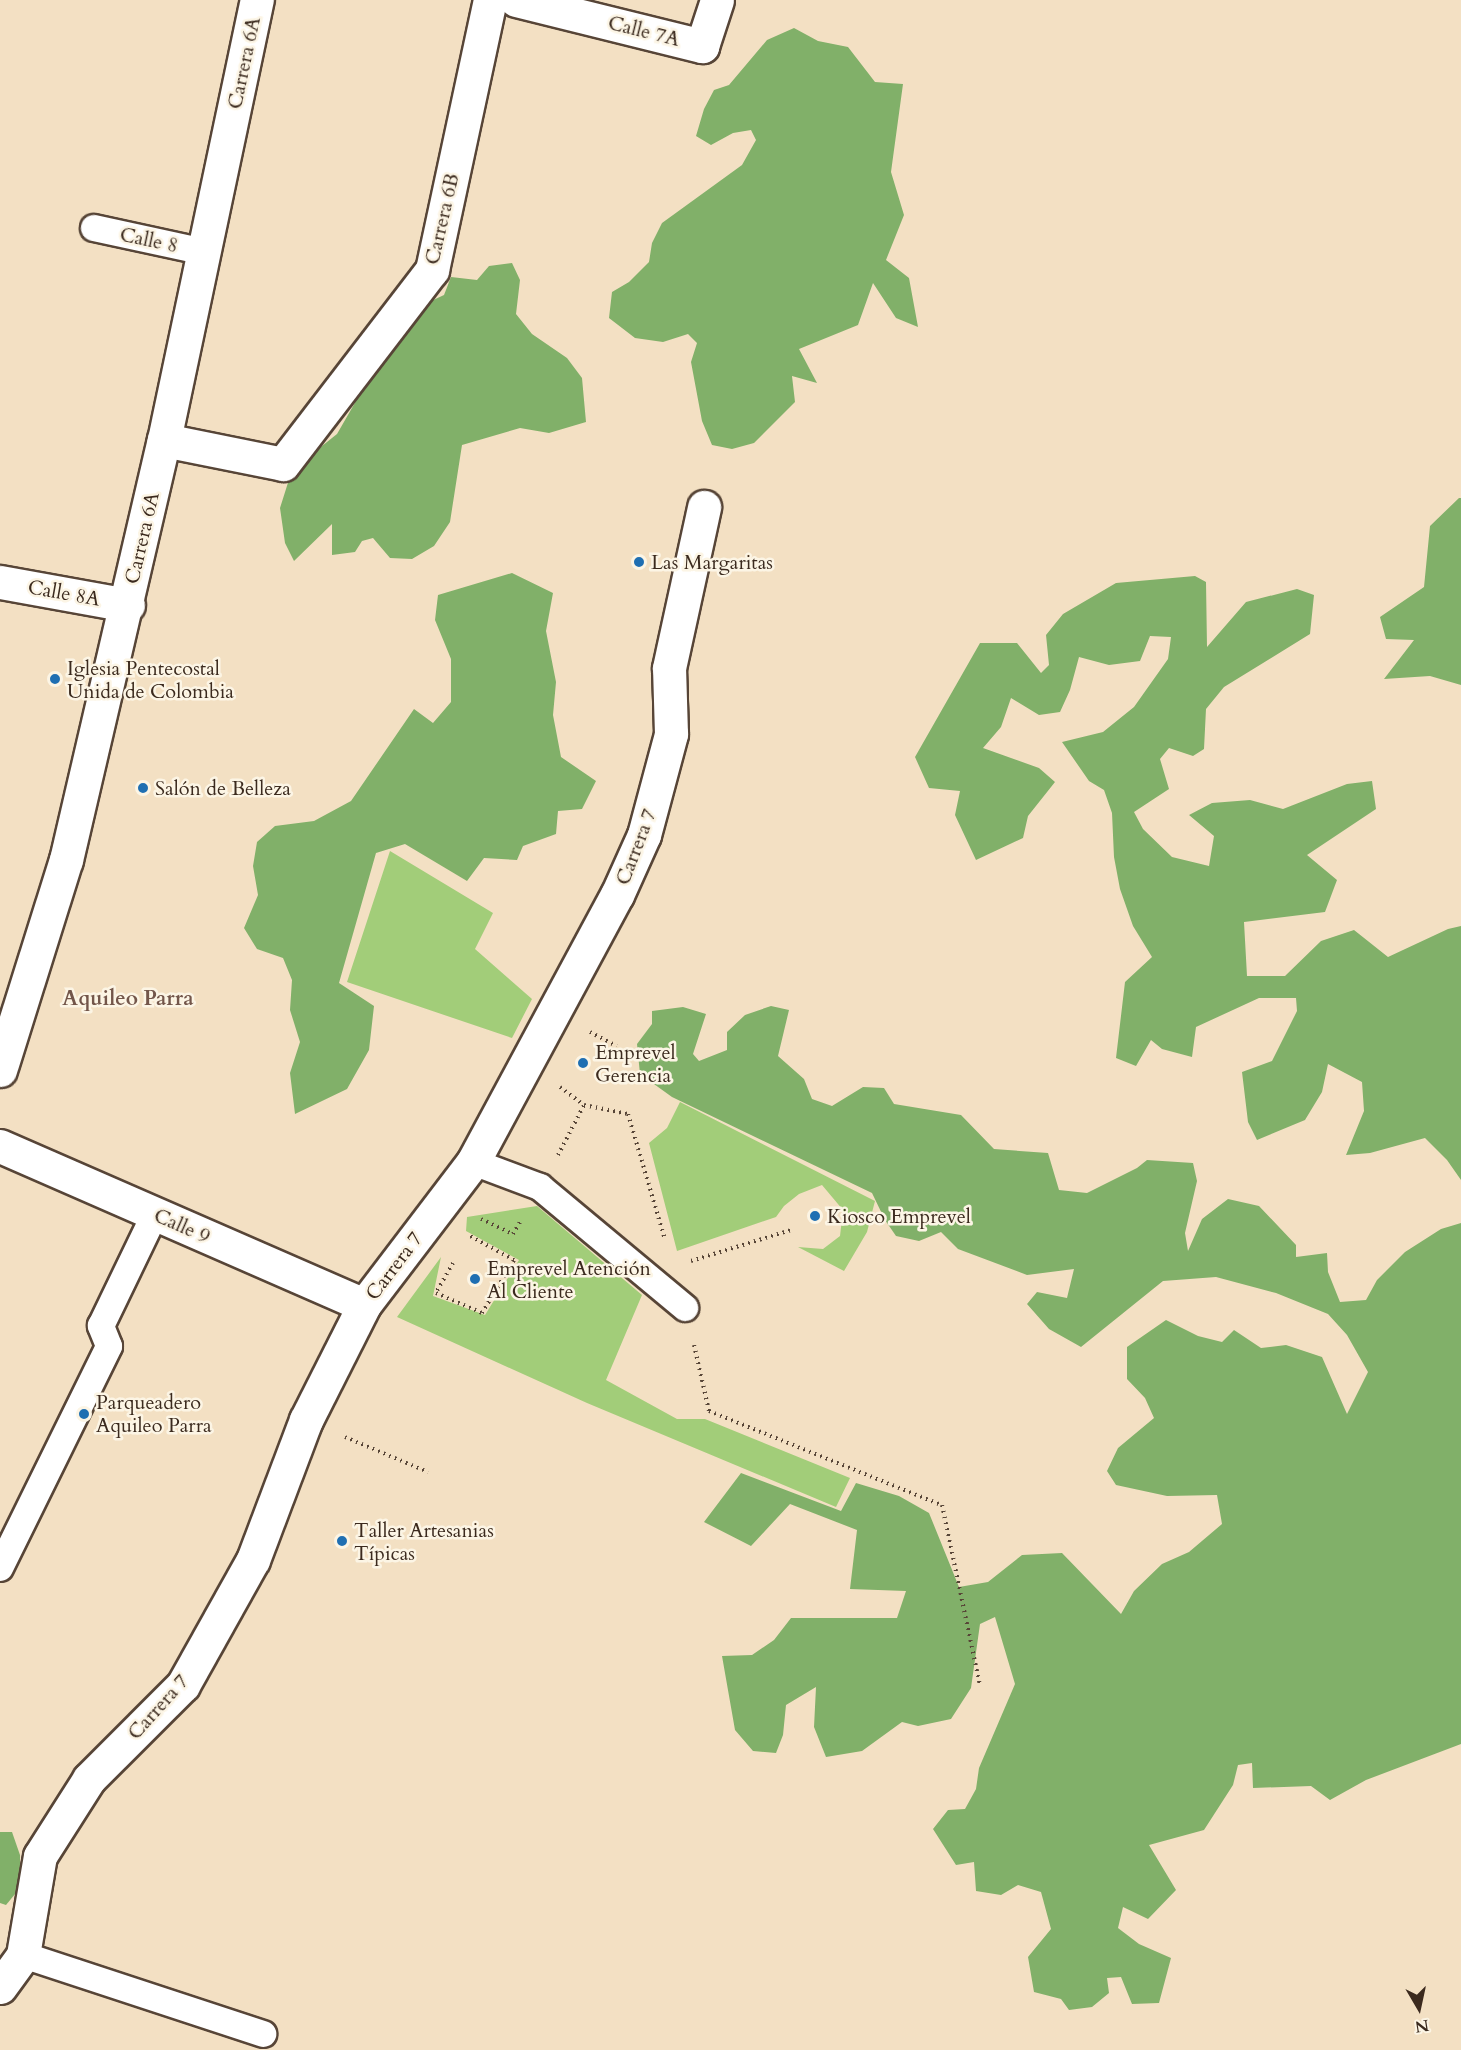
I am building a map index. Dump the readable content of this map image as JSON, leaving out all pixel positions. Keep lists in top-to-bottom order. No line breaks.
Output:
{"streets":{"street":["Calle 7A","Carrera 6A","Carrera 6B","Calle 8A","Carrera 7","Calle 9"],"lane":["Calle 8"]},"crossings":[["Carrera 6A","Carrera 6B"],["Carrera 6A","Calle 8"],["Carrera 6A","Calle 8A"],["Carrera 7","Calle 9"]],"districts":["Aquileo Parra"],"places":["Las Margaritas","Iglesia Pentecostal Unida de Colombia","Salón de Belleza","Emprevel Gerencia","Kiosco Emprevel","Emprevel Atención Al Cliente","Parqueadero Aquileo Parra","Taller Artesanias Típicas"],"north":"bottom"}
